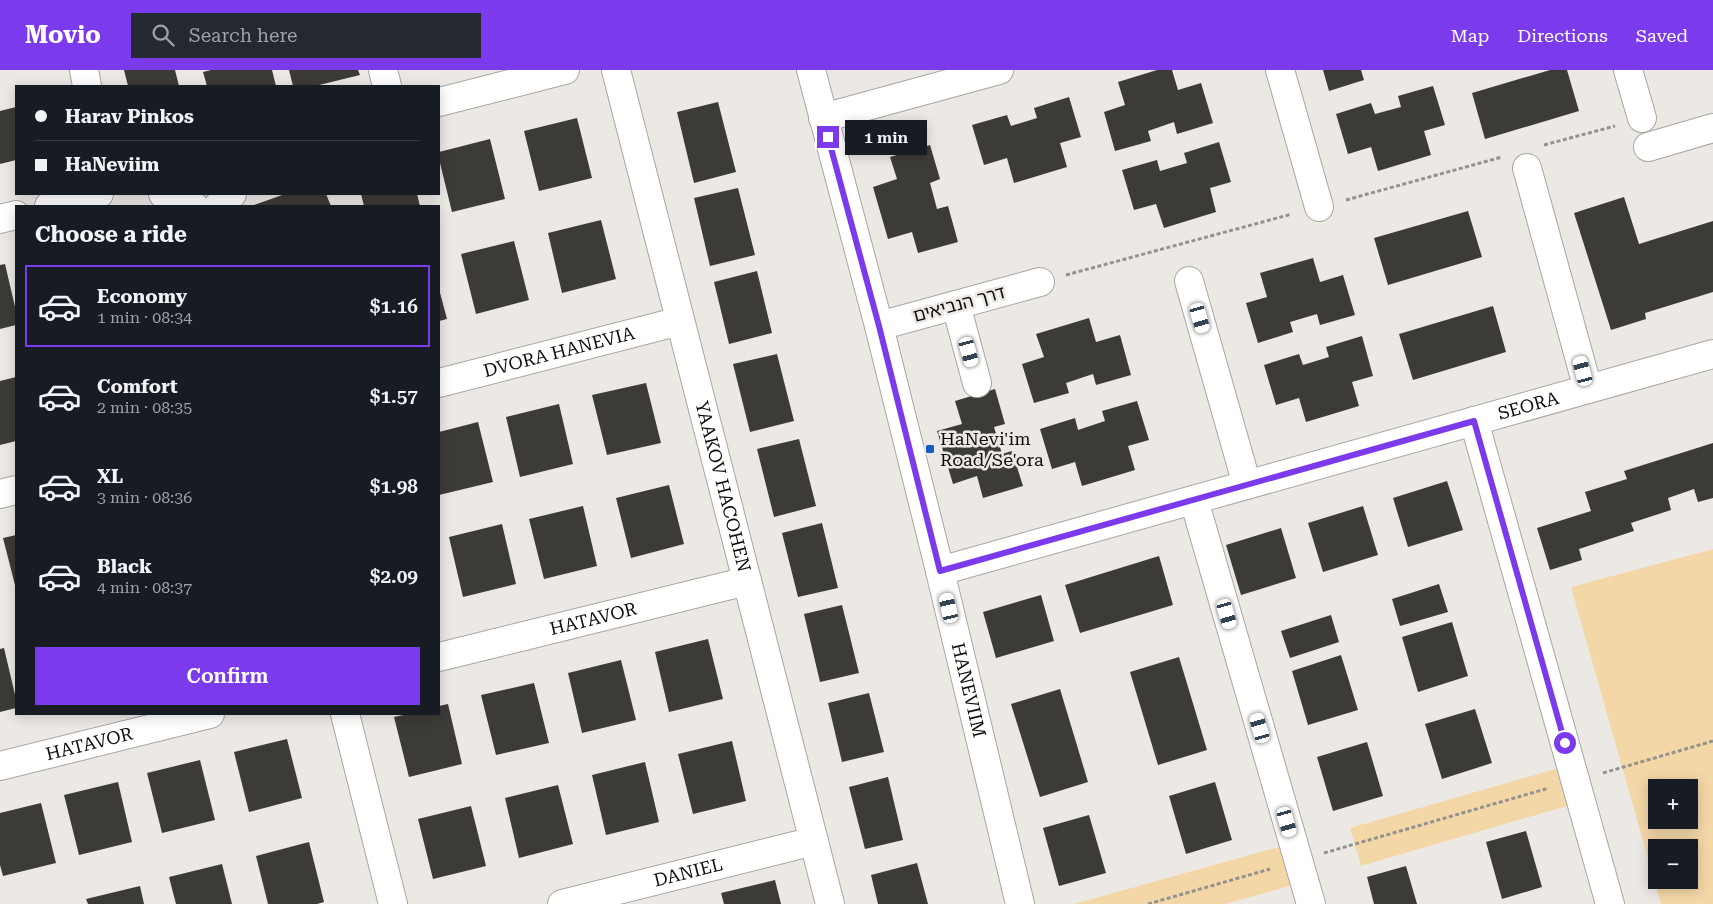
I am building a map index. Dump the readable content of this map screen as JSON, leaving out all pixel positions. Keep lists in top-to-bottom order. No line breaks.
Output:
{"streets":{"street":["דרך הנביאים","DVORA HANEVIA","SEORA","YAAKOV HACOHEN","HATAVOR","HANEVIIM","DANIEL"]},"crossings":[["דרך הנביאים","HANEVIIM"],["DVORA HANEVIA","YAAKOV HACOHEN"],["SEORA","HANEVIIM"],["YAAKOV HACOHEN","HATAVOR"],["YAAKOV HACOHEN","DANIEL"]],"places":{"transit":["HaNevi'im Road/Se'ora"]},"page":{"header":"Movio","search":"Search here","nav":["Map","Directions","Saved"],"banner":["Harav Pinkos","HaNeviim"],"bubble":"1 min","heading":"Choose a ride","list":[{"name":"Economy","note":"1 min · 08:34","value":"$1.16"},{"name":"Comfort","note":"2 min · 08:35","value":"$1.57"},{"name":"XL","note":"3 min · 08:36","value":"$1.98"},{"name":"Black","note":"4 min · 08:37","value":"$2.09"}],"buttons":"Confirm","map_buttons":["+","−"]}}
